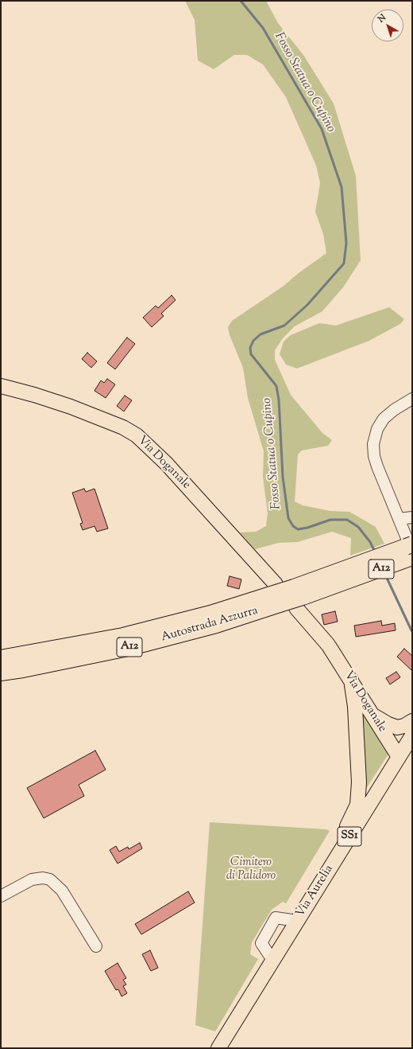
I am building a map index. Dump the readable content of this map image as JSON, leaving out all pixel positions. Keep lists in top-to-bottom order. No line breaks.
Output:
{"streets":{"highway":["A12","Autostrada Azzurra"],"main road":["Via Doganale","SS1","Via Aurelia"]},"crossings":[["Via Doganale","Autostrada Azzurra"],["Via Doganale","Via Aurelia"]],"water":["Fosso Statua o Cupino"],"parks":["Cimitero di Palidoro"],"north":"top left"}
